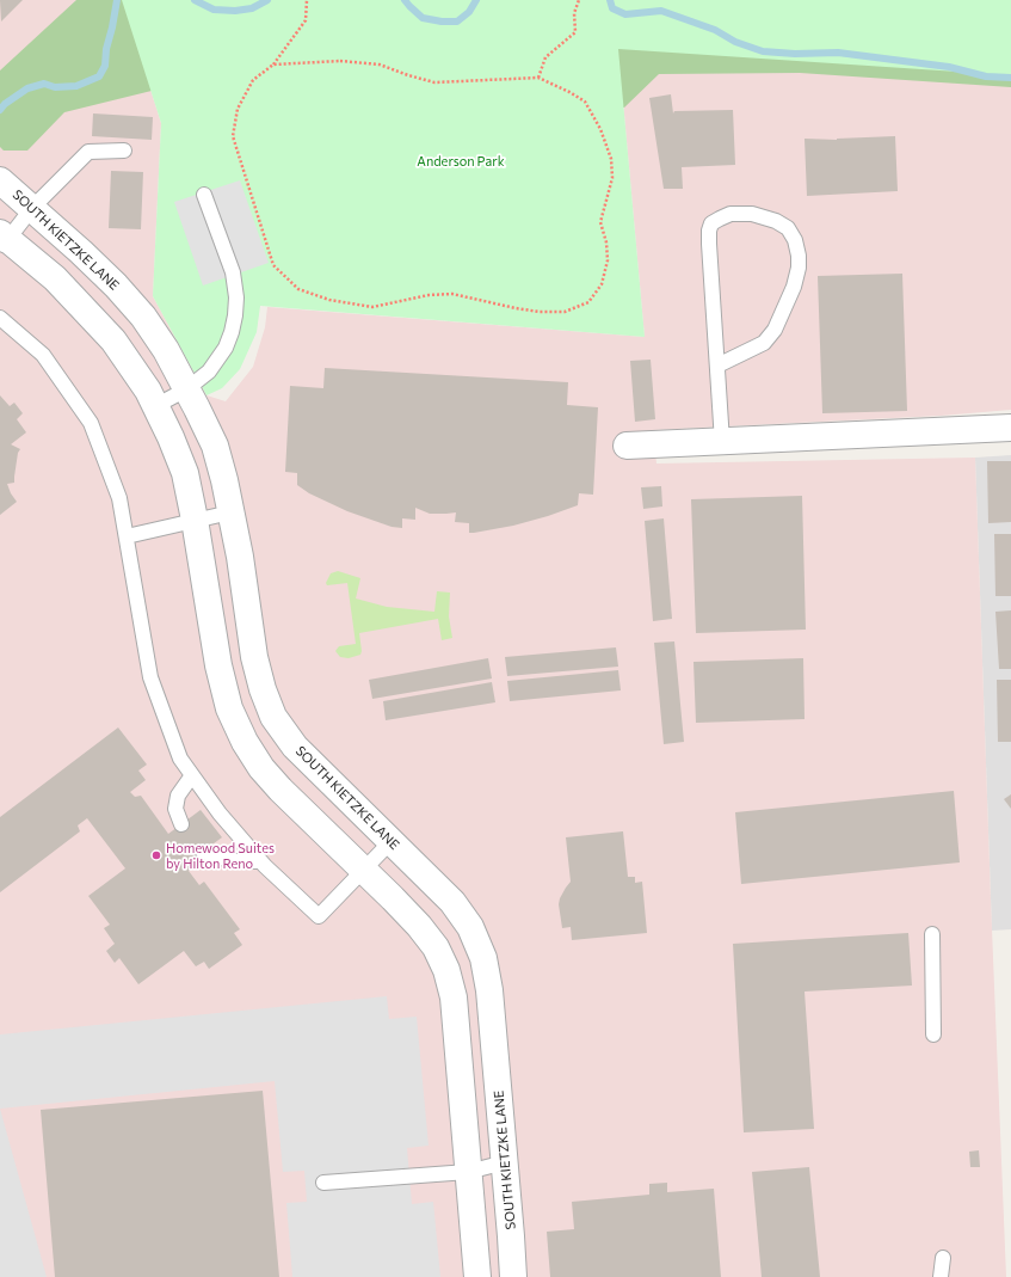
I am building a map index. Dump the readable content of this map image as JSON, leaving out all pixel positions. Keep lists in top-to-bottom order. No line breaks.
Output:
{"streets":{"street":["SOUTH KIETZKE LANE"]},"parks":["Anderson Park"],"places":["Homewood Suites by Hilton Reno"]}
